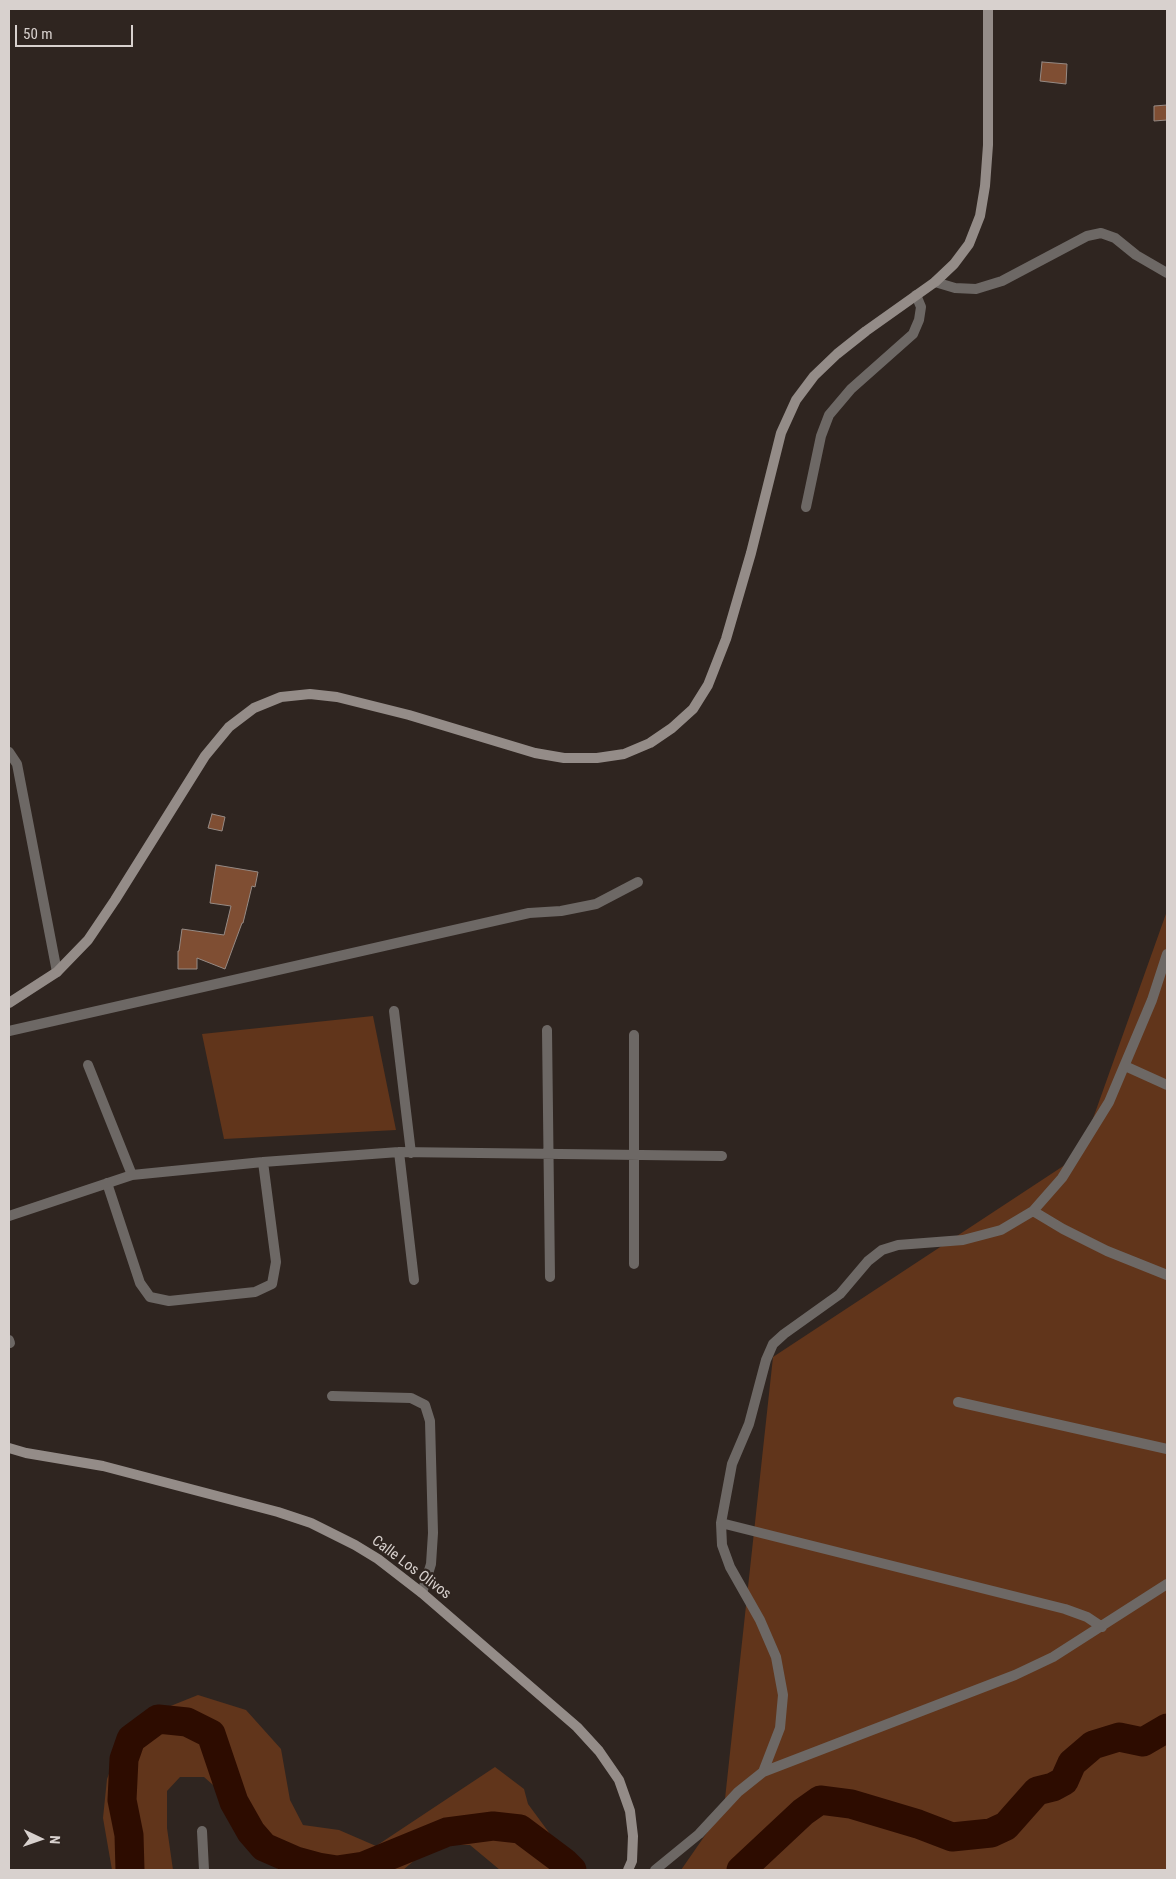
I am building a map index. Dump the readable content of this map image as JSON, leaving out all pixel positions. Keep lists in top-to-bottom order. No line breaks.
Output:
{"streets":{"street":["Calle Los Olivos"]},"scale_bar":"50 m","north":"right"}
